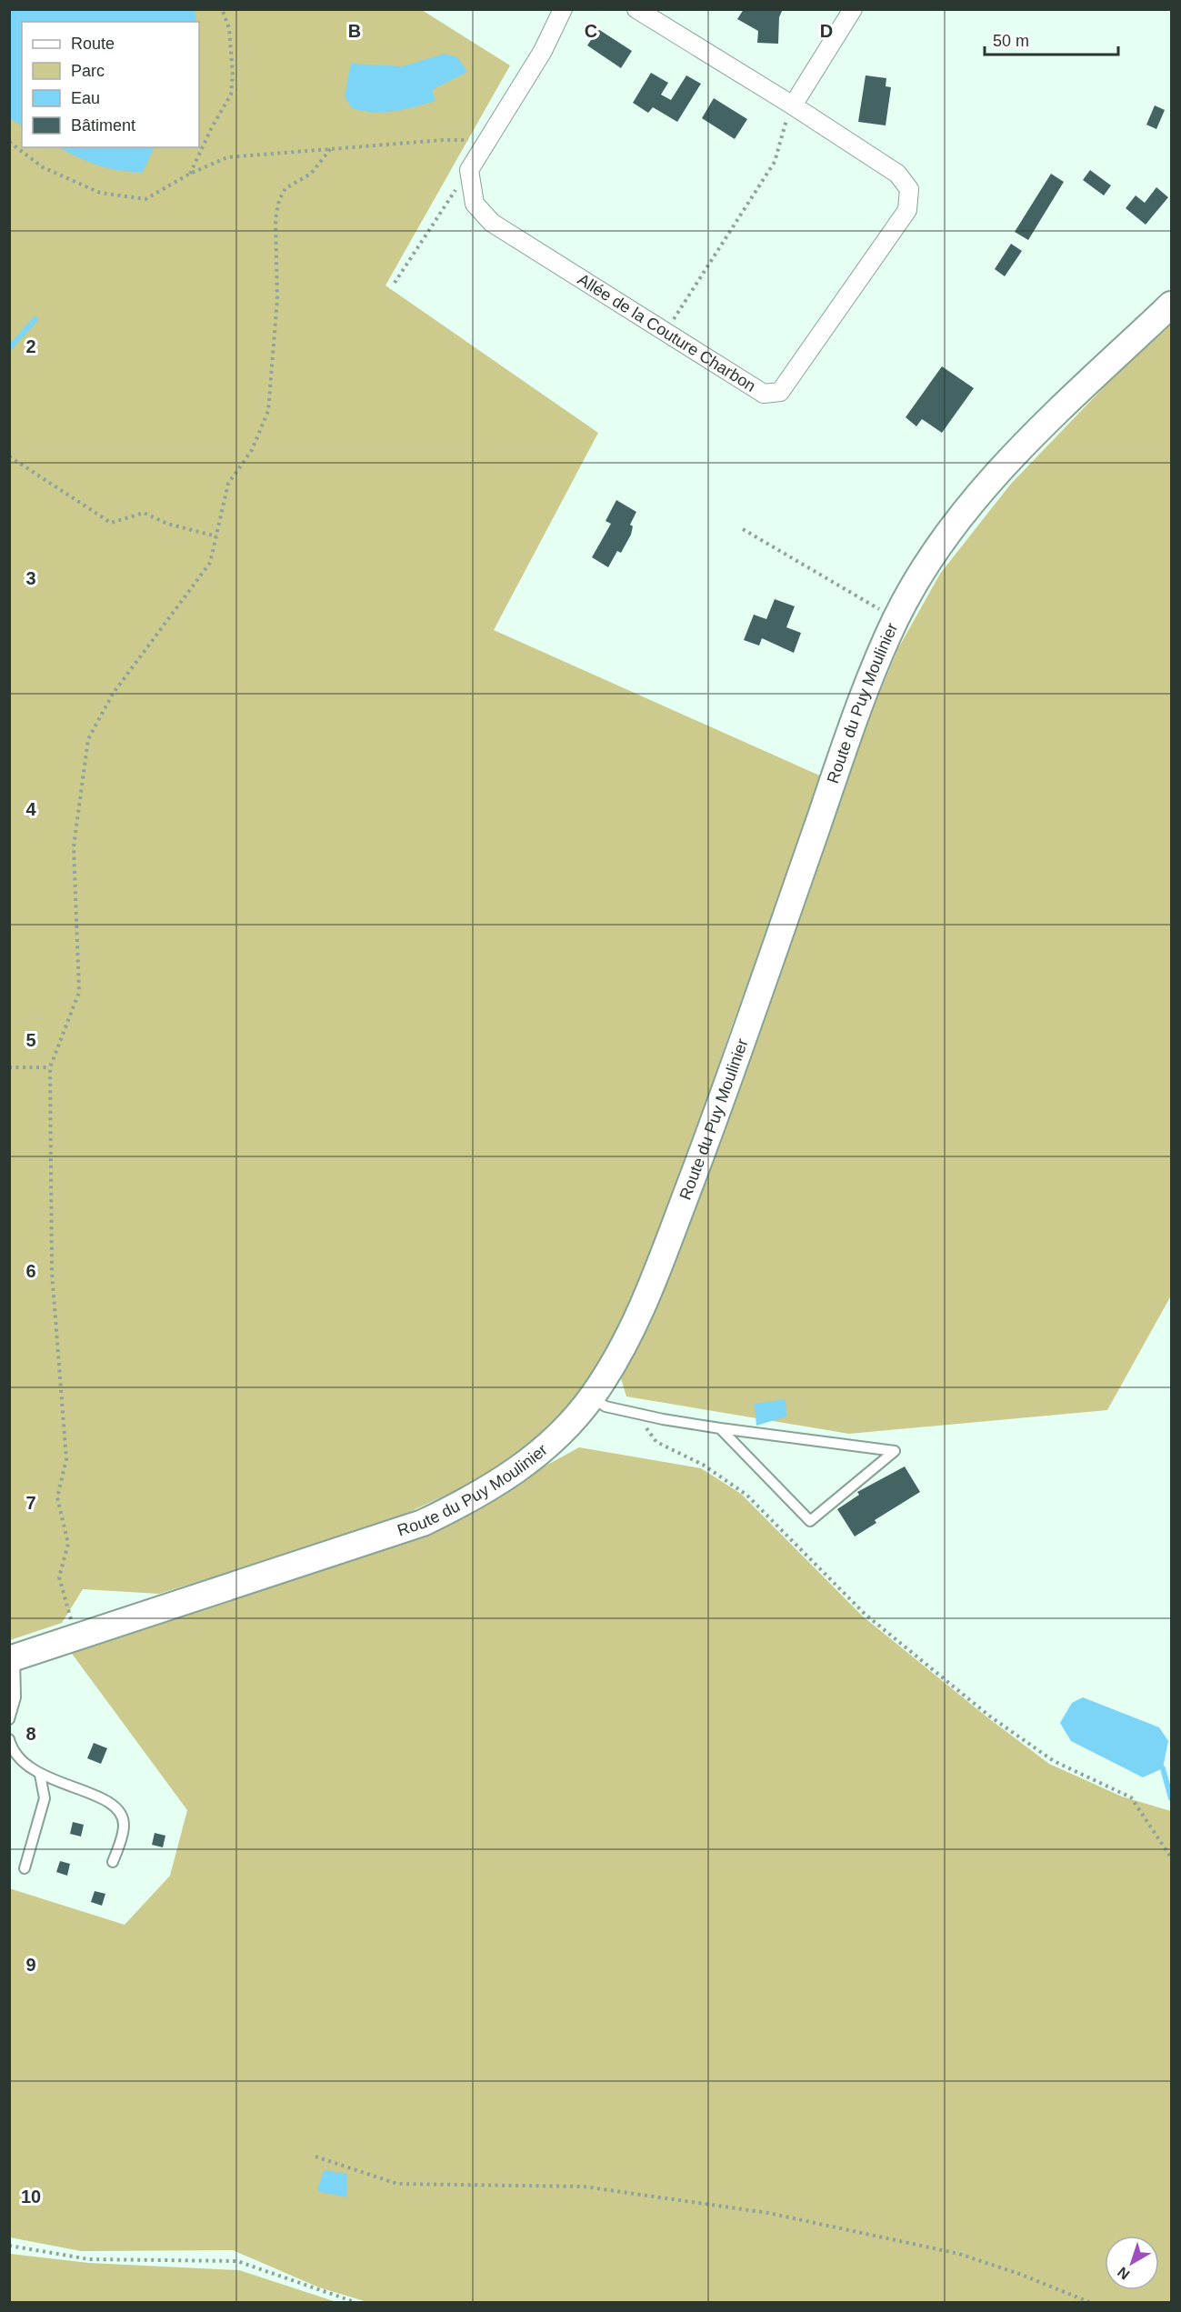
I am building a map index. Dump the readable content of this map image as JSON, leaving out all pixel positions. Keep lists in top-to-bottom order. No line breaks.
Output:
{"streets":{"main road":["Route du Puy Moulinier"],"street":["Allée de la Couture Charbon"]},"legend":["Route","Parc","Eau","Bâtiment"],"scale_bar":"50 m","north":"bottom left","grid":{"columns":["B","C","D"],"rows":["2","3","4","5","6","7","8","9","10"]}}
